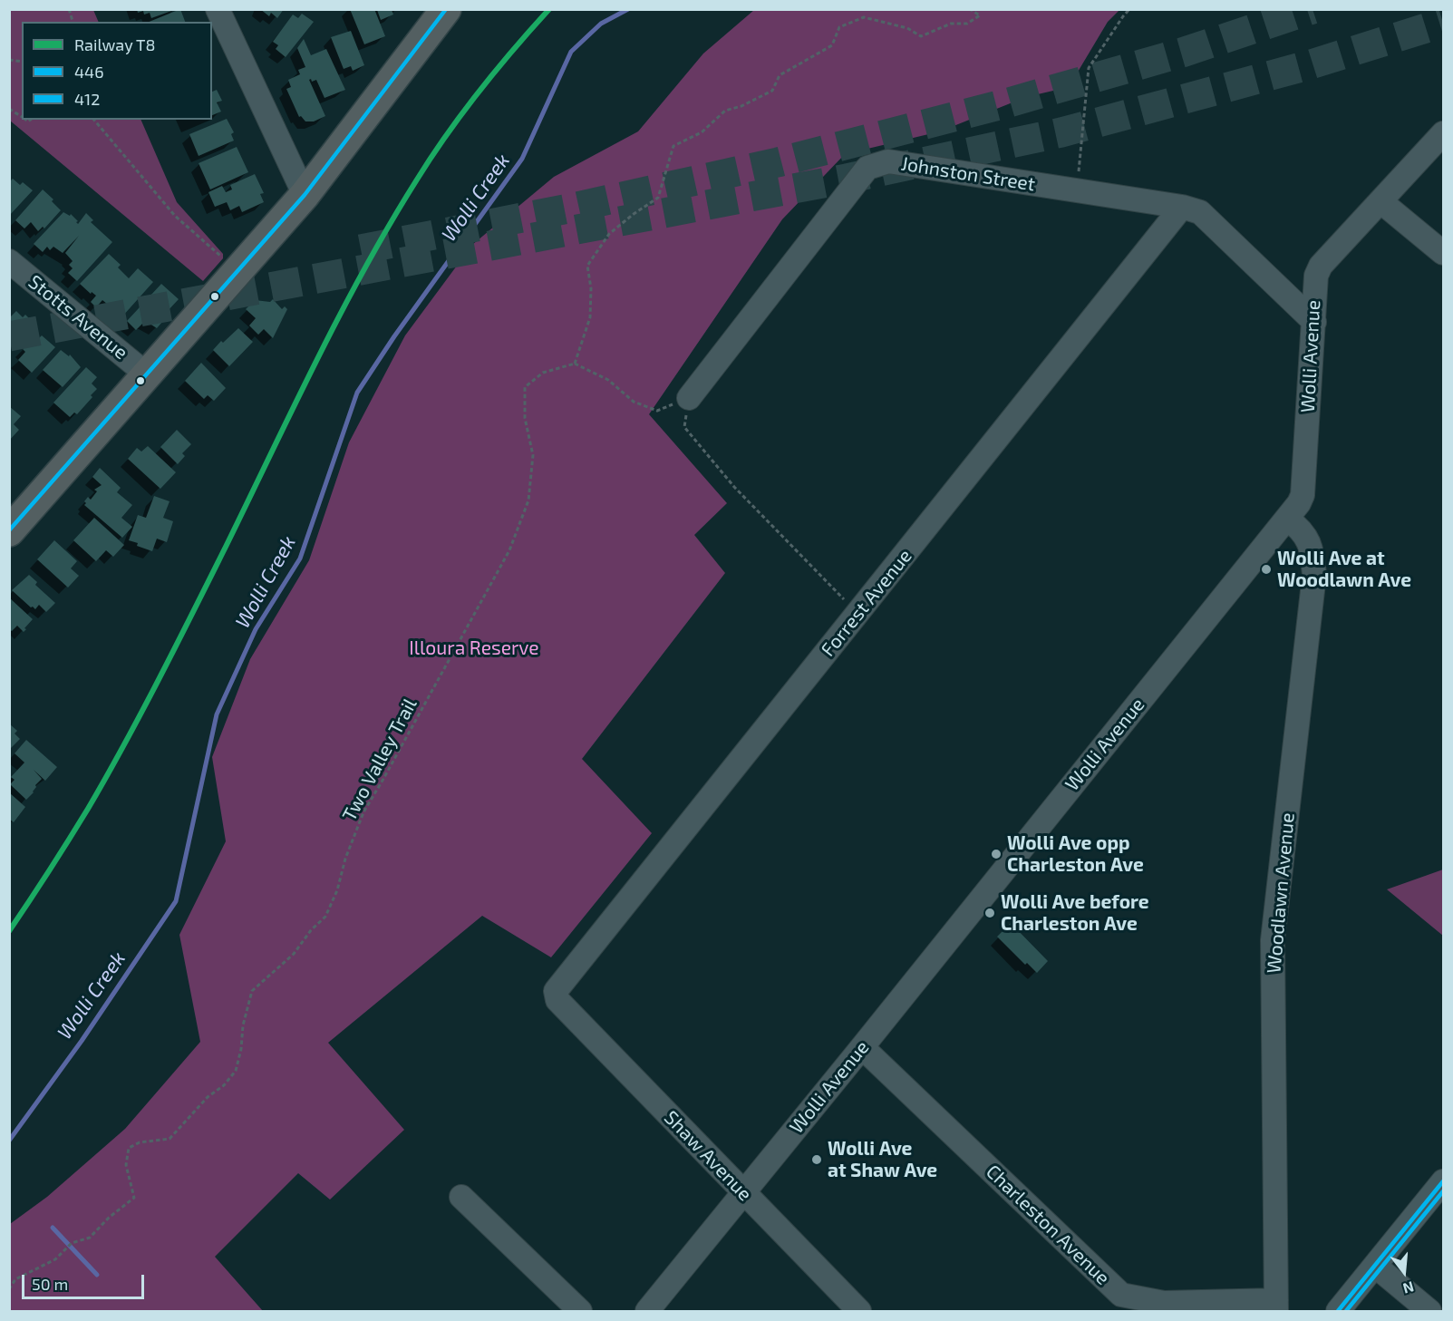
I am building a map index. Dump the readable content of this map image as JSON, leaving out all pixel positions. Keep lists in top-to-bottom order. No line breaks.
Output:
{"streets":{"street":["Johnston Street","Stotts Avenue","Wolli Avenue","Forrest Avenue","Woodlawn Avenue","Shaw Avenue","Charleston Avenue"],"path":["Two Valley Trail"]},"crossings":[["Johnston Street","Wolli Avenue"],["Johnston Street","Forrest Avenue"],["Wolli Avenue","Woodlawn Avenue"],["Wolli Avenue","Shaw Avenue"],["Wolli Avenue","Charleston Avenue"],["Forrest Avenue","Shaw Avenue"],["Woodlawn Avenue","Charleston Avenue"]],"water":["Wolli Creek"],"parks":["Illoura Reserve"],"places":["Wolli Ave at Woodlawn Ave","Wolli Ave opp Charleston Ave","Wolli Ave before Charleston Ave","Wolli Ave at Shaw Ave"],"lines":["rail line T8","transit line 446","transit line 412"],"legend":["Railway T8","446","412"],"scale_bar":"50 m","north":"bottom"}
